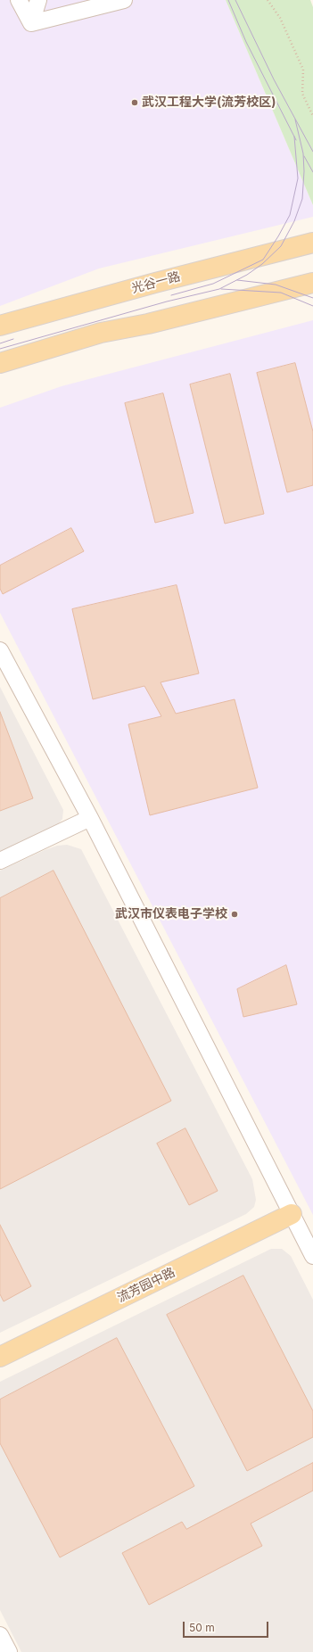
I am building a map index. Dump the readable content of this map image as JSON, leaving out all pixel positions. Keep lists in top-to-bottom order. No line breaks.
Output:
{"streets":{"main road":["光谷一路","流芳园中路"]},"places":["武汉工程大学(流芳校区)","武汉市仪表电子学校"],"scale_bar":"50 m"}
